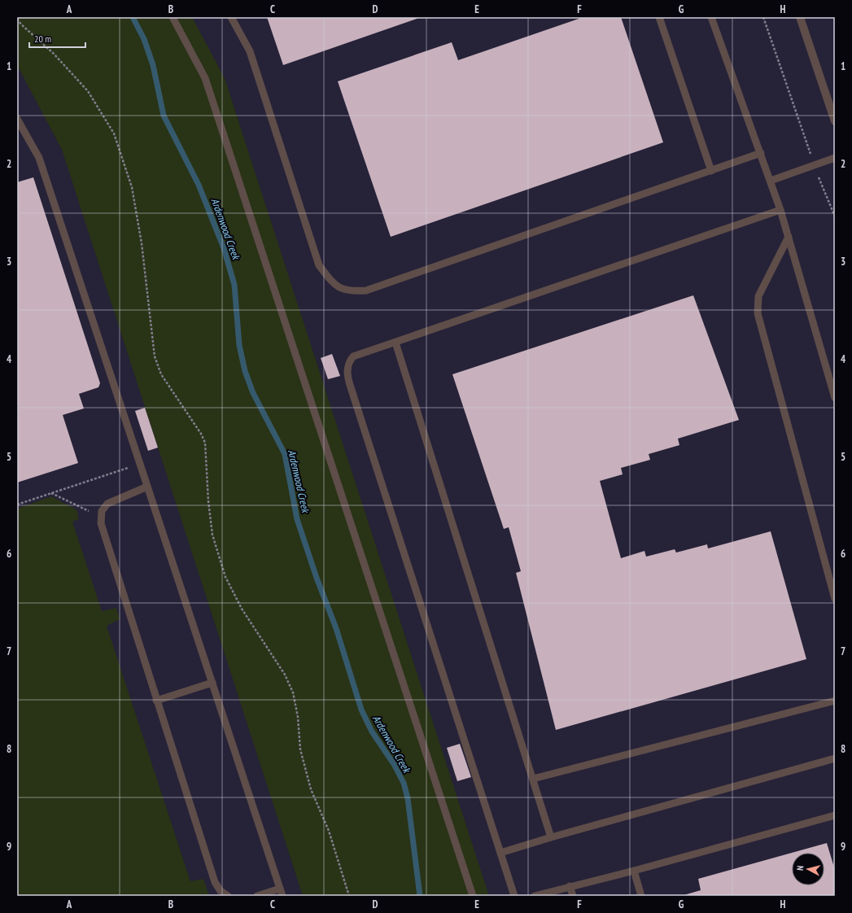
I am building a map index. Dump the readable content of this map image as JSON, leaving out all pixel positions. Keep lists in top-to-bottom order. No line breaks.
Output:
{"water":["Ardenwood Creek"],"scale_bar":"20 m","north":"left","grid":{"columns":["A","B","C","D","E","F","G","H"],"rows":["1","2","3","4","5","6","7","8","9"]}}
